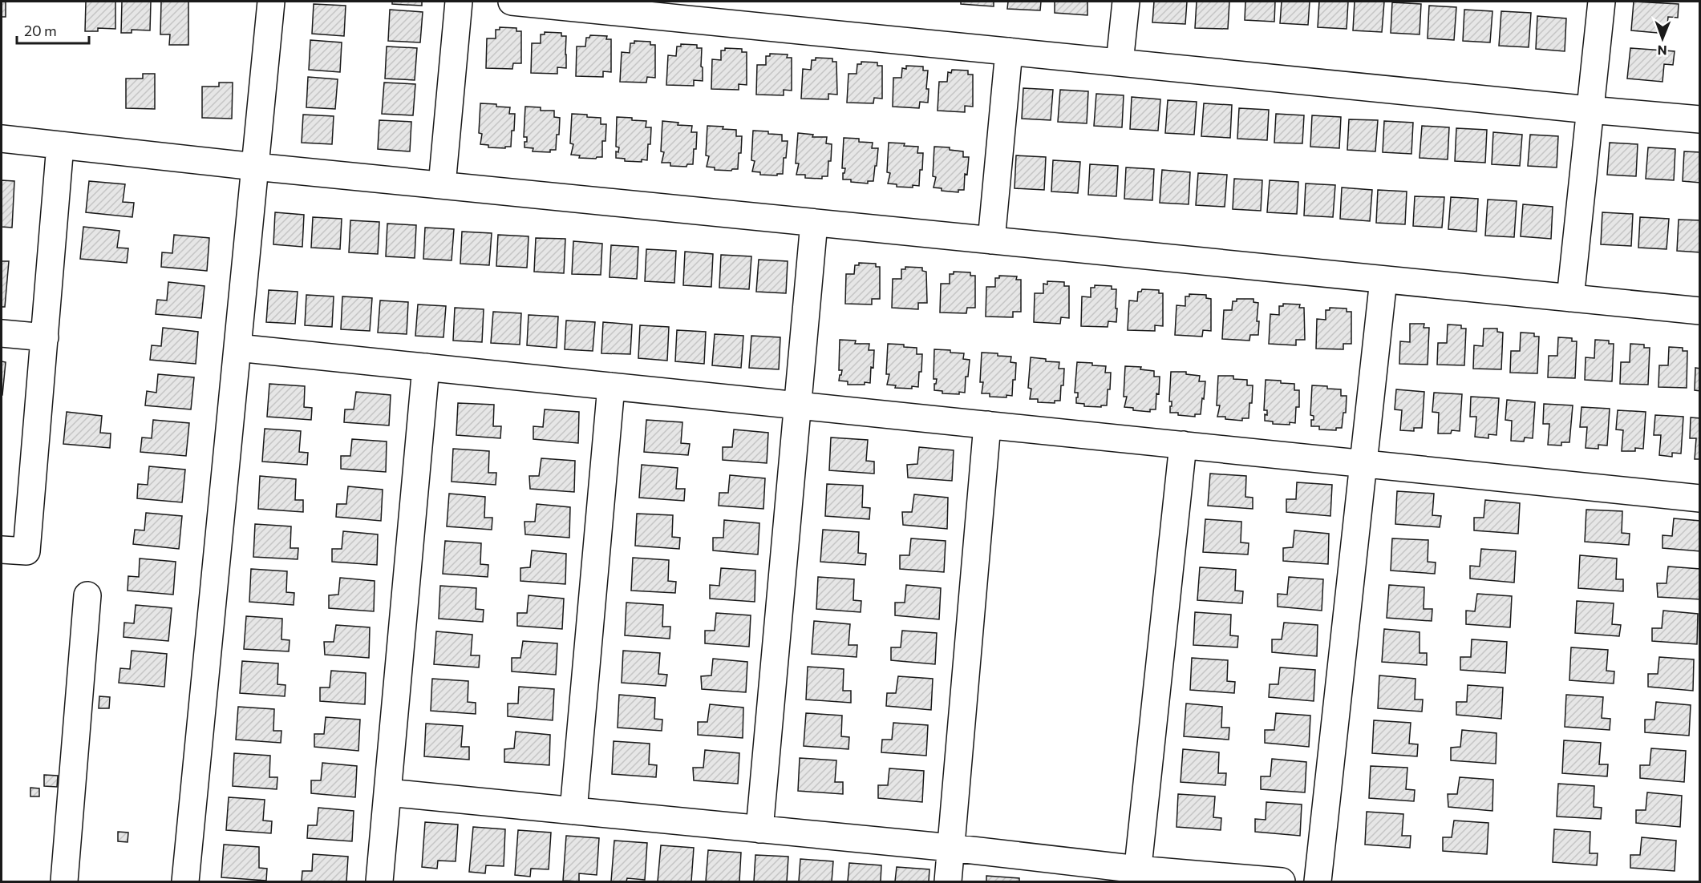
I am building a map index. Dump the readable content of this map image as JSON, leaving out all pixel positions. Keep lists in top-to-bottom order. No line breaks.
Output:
{"scale_bar":"20 m","north":"bottom"}
